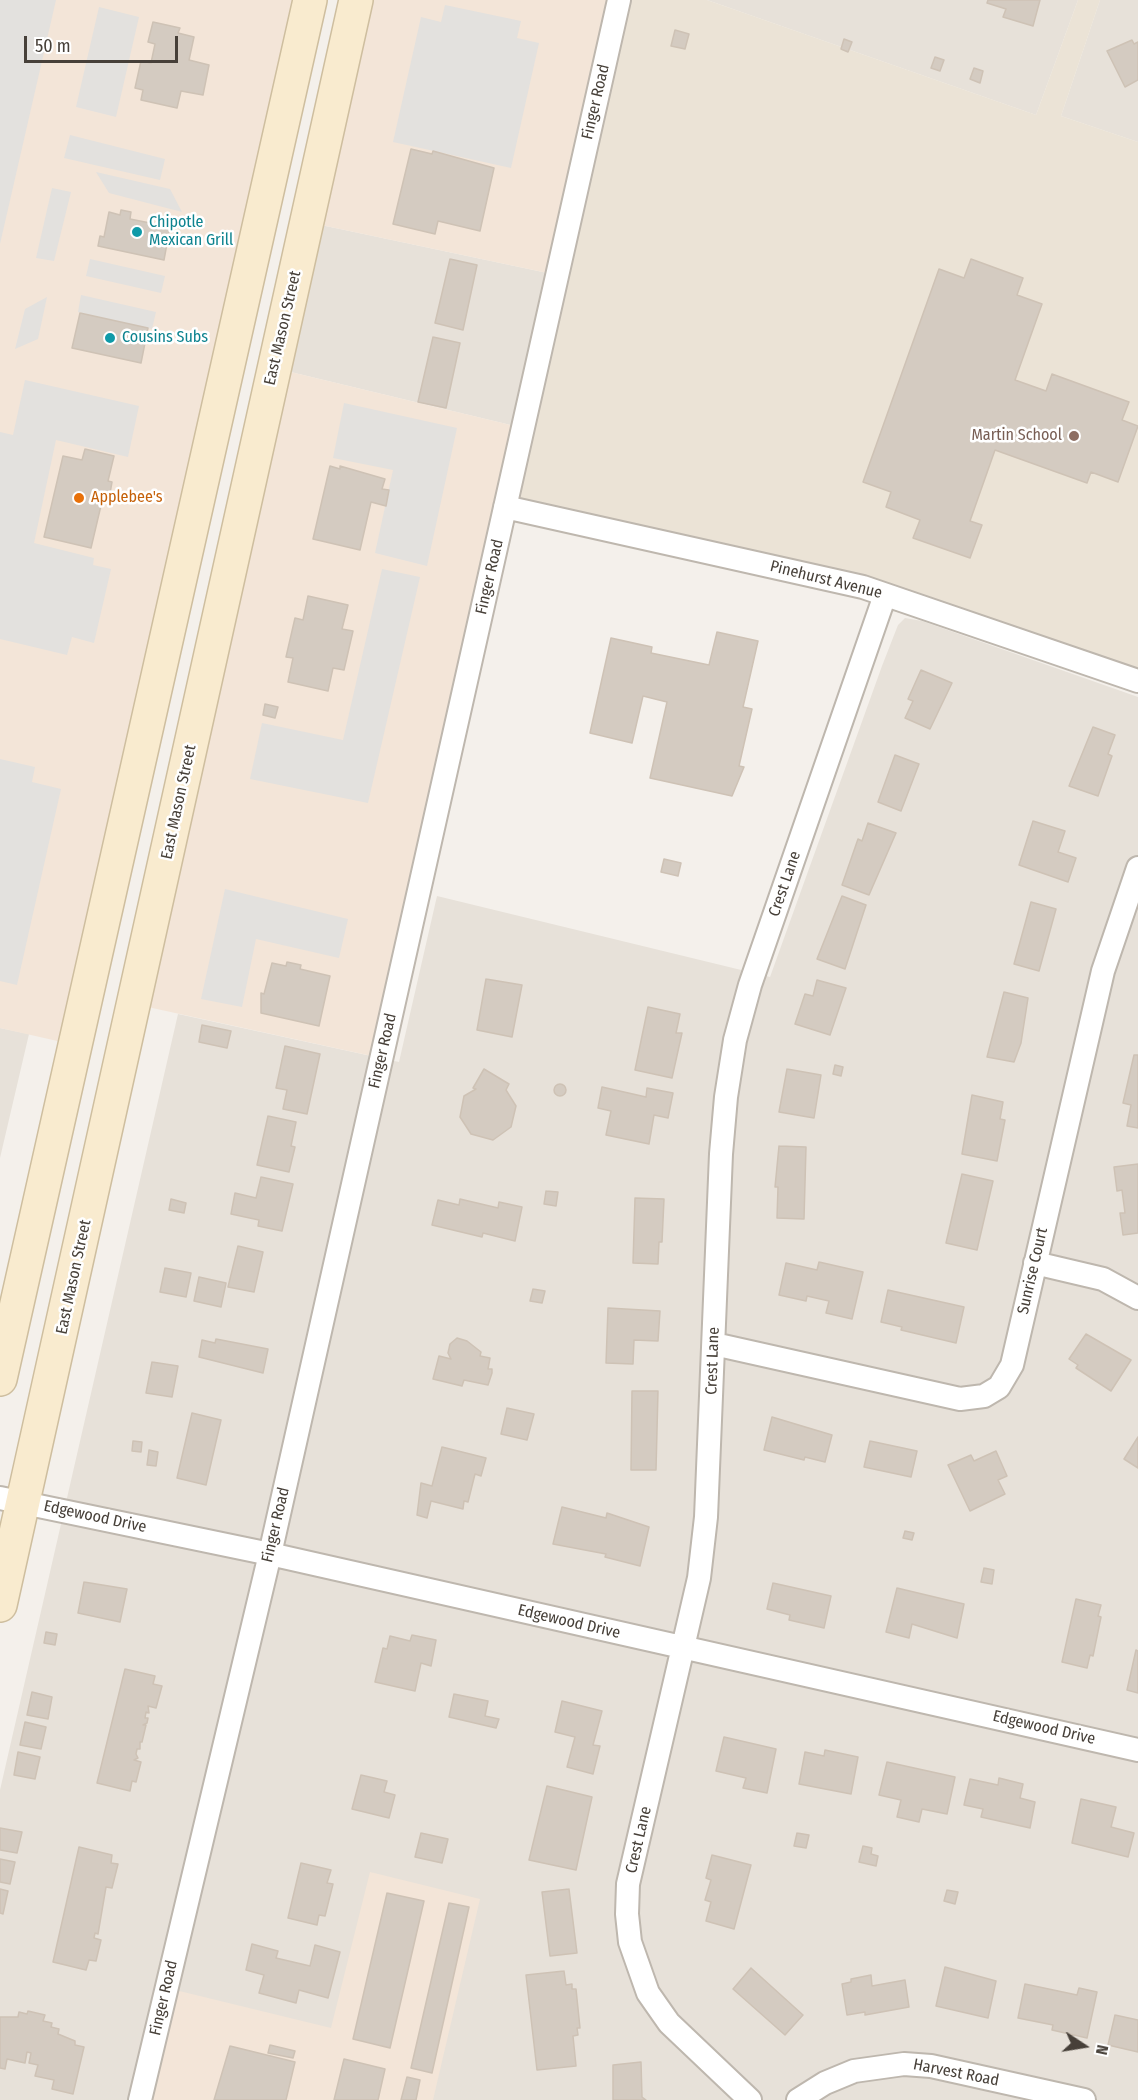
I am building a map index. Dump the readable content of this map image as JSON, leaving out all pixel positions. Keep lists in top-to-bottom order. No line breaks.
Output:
{"streets":{"main road":["East Mason Street"],"street":["Finger Road","Pinehurst Avenue","Crest Lane","Sunrise Court","Edgewood Drive","Harvest Road"]},"crossings":[["Finger Road","Pinehurst Avenue"],["Finger Road","Edgewood Drive"],["East Mason Street","Edgewood Drive"],["Pinehurst Avenue","Crest Lane"],["Crest Lane","Sunrise Court"],["Crest Lane","Edgewood Drive"]],"places":["Chipotle Mexican Grill","Cousins Subs","Martin School","Applebee's"],"scale_bar":"50 m","north":"right"}
